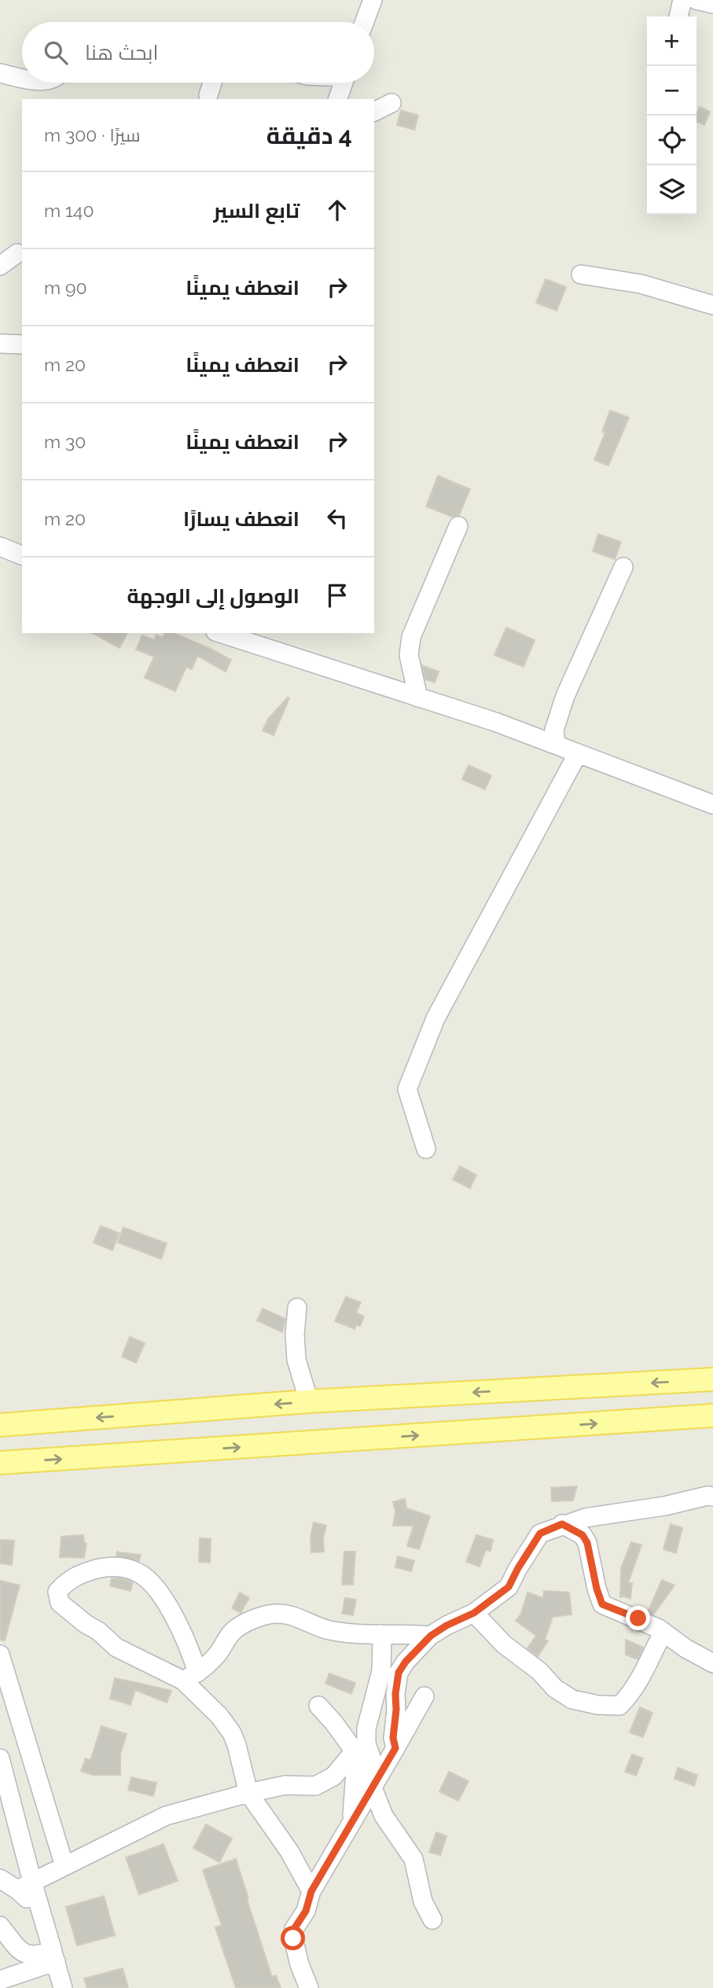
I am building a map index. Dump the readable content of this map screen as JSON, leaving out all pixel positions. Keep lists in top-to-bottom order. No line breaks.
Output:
{"page":{"map_buttons":["+","−"],"search":"ابحث هنا","heading":["4 دقيقة","سيرًا · 300 m"],"list":[["تابع السير","140 m"],["انعطف يمينًا","90 m"],["انعطف يمينًا","20 m"],["انعطف يمينًا","30 m"],["انعطف يسارًا","20 m"],"الوصول إلى الوجهة"]}}
